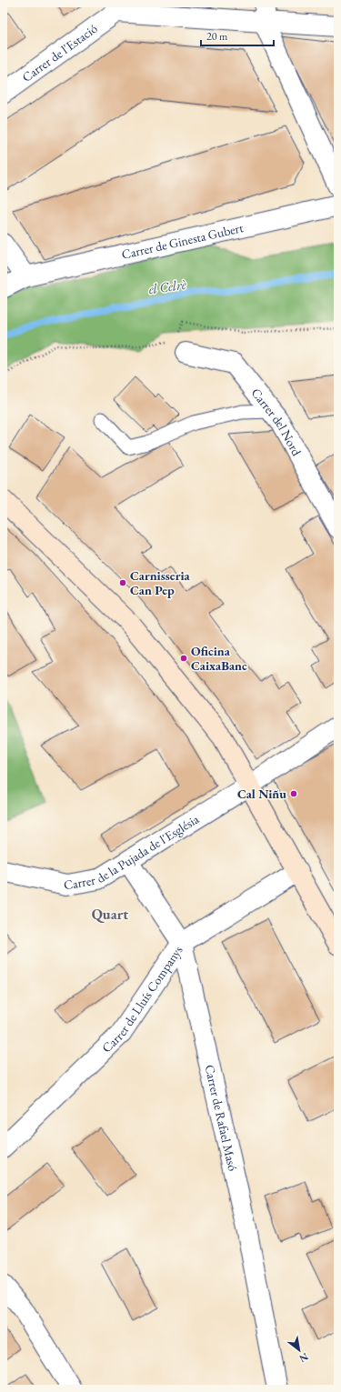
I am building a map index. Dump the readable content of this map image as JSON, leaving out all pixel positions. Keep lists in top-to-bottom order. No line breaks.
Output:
{"streets":{"street":["Carrer de l'Estació","Carrer de Ginesta Gubert","Carrer del Nord","Carrer de la Pujada de l'Església","Carrer de Lluís Companys","Carrer de Rafael Masó"]},"crossings":[["Carrer de la Pujada de l'Església","Carrer de Rafael Masó"],["Carrer de Lluís Companys","Carrer de Rafael Masó"]],"districts":["Quart"],"water":["el Celrè"],"places":["Carnisseria Can Pep","Oficina CaixaBanc","Cal Niñu"],"scale_bar":"20 m","north":"bottom right"}
